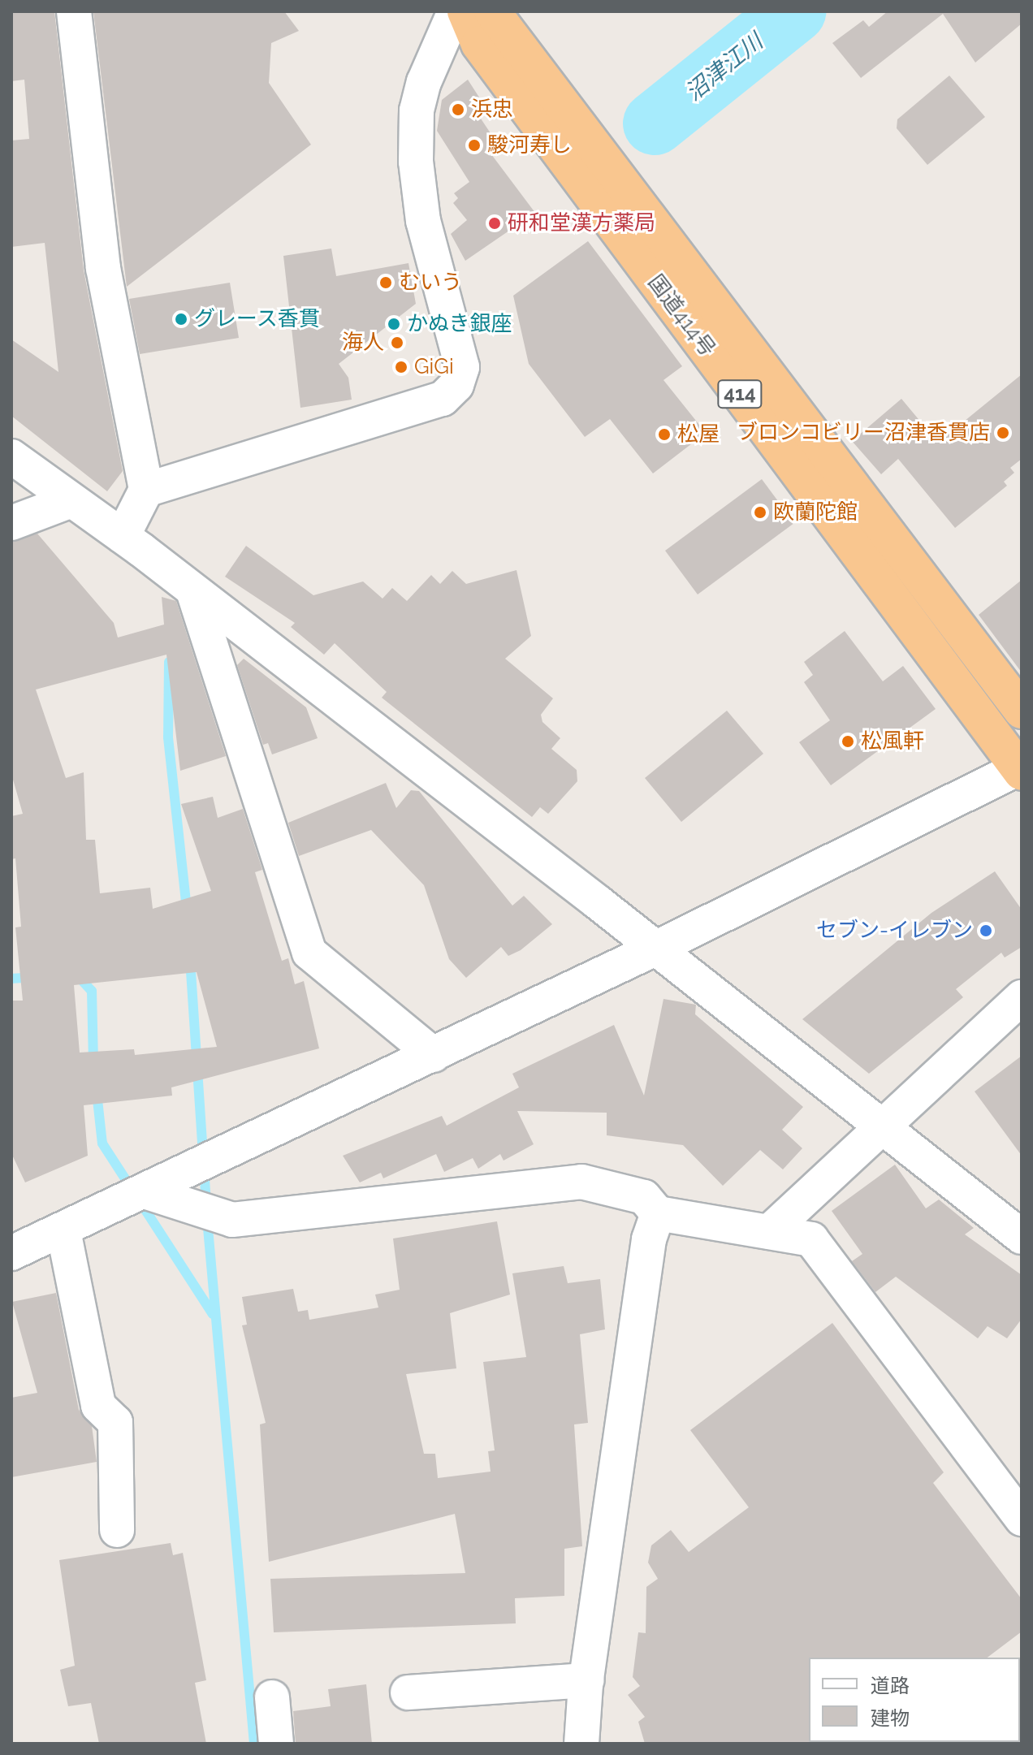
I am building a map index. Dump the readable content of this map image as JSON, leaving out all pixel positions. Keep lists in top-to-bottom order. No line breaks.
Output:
{"streets":{"highway":["国道414号","414"]},"water":["沼津江川"],"places":["浜忠","駿河寿し","研和堂漢方薬局","むいう","グレース香貫","かぬき銀座","海人","GiGi","ブロンコビリー沼津香貫店","松屋","欧蘭陀館","松風軒","セブン-イレブン"],"legend":["道路","建物"]}
